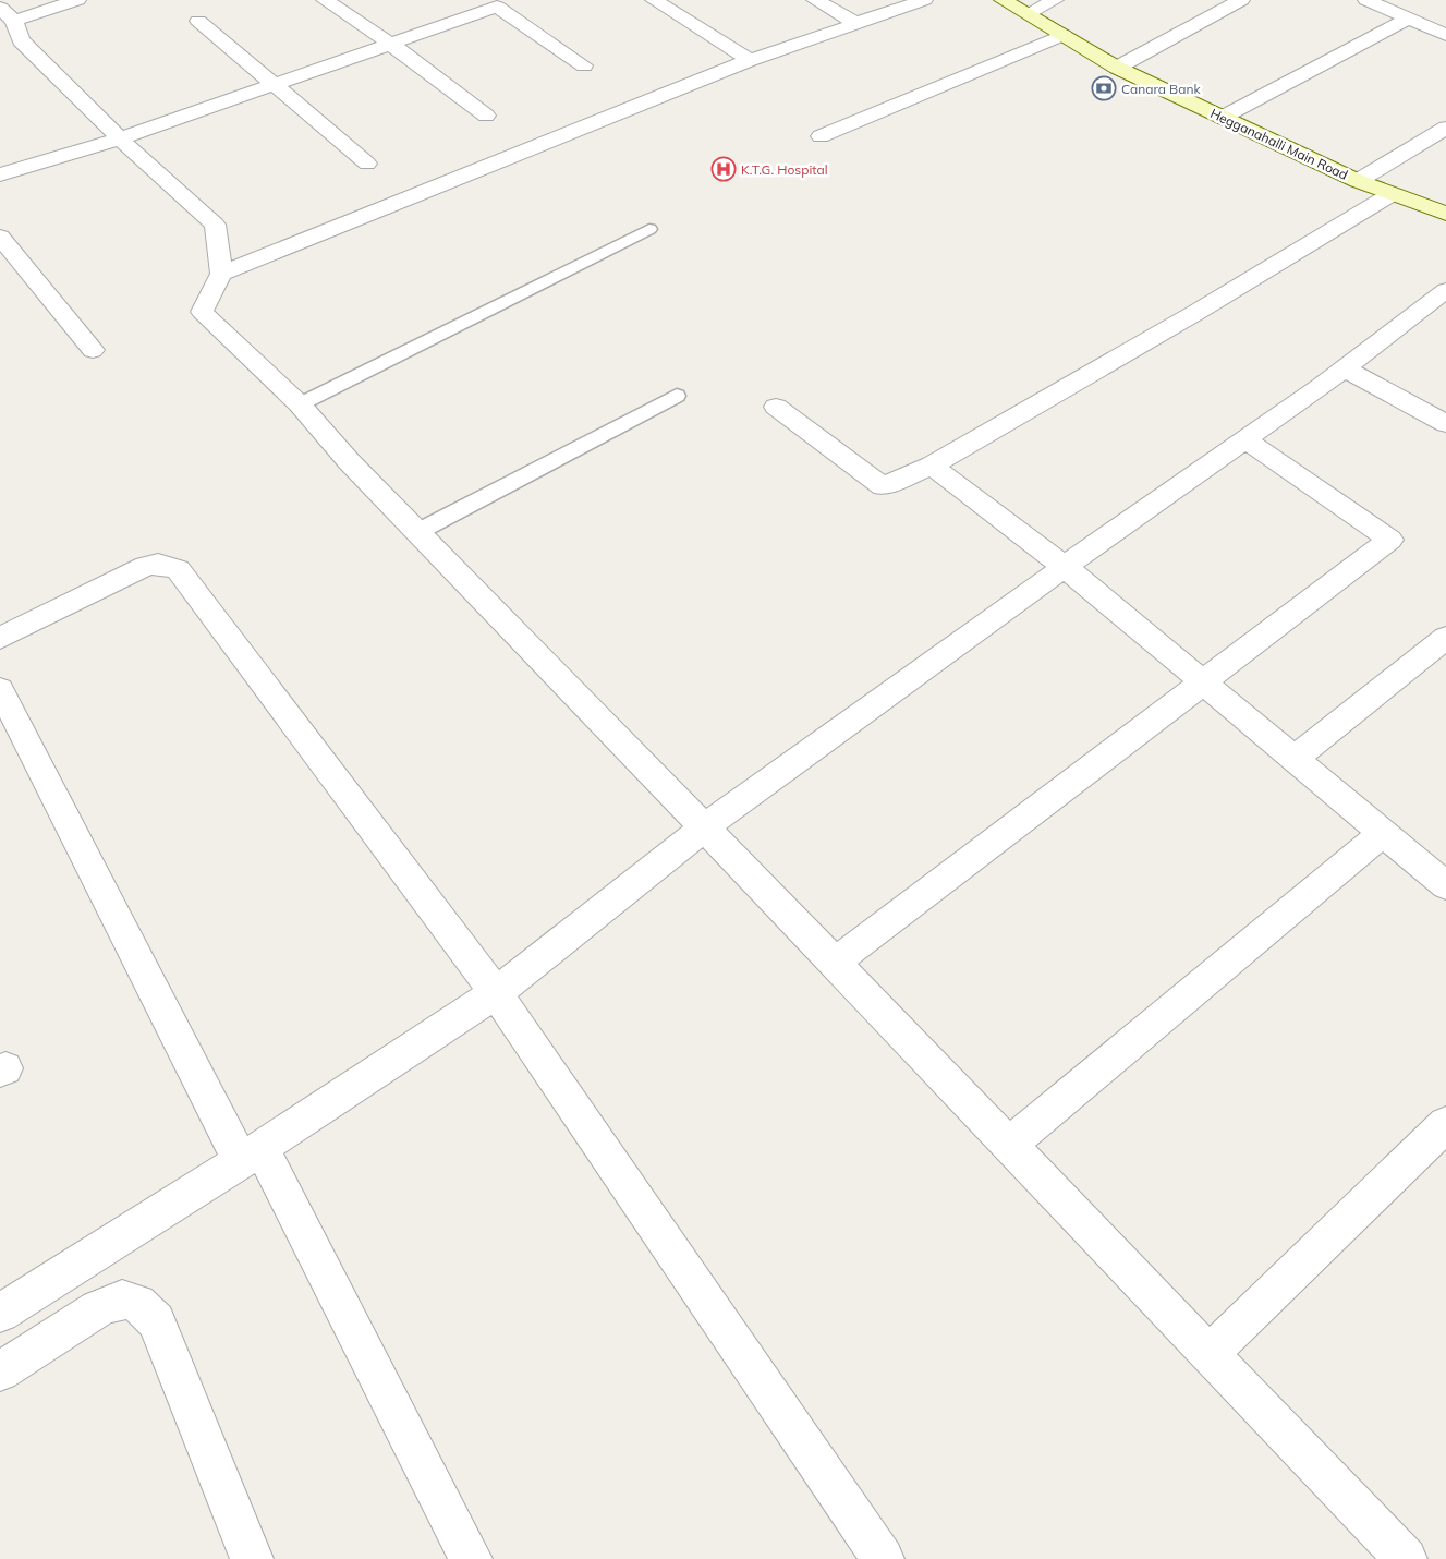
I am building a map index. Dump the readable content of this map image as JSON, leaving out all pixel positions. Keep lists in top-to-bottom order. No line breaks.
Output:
{"streets":{"main road":["Hegganahalli Main Road"]},"places":{"bank":["Canara Bank"],"hospital":["K.T.G. Hospital"]}}
